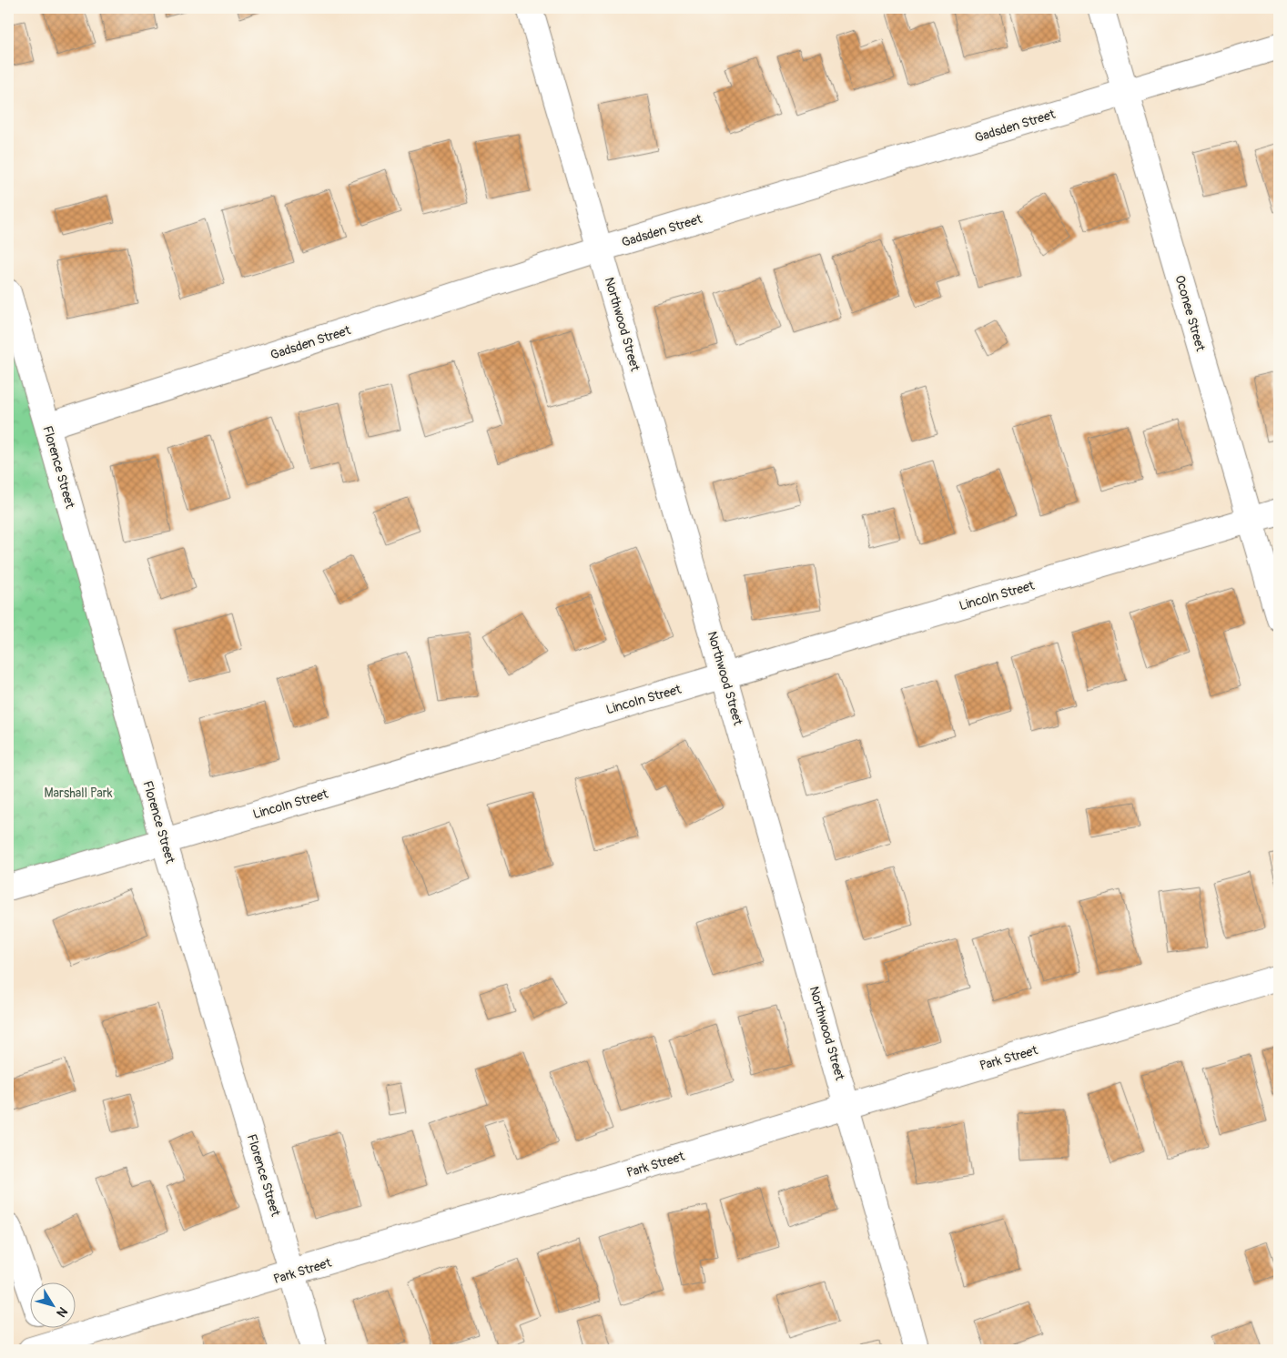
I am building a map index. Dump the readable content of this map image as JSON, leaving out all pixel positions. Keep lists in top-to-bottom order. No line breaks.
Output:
{"streets":{"street":["Gadsden Street","Oconee Street","Northwood Street","Florence Street","Lincoln Street","Park Street"]},"crossings":[["Gadsden Street","Oconee Street"],["Gadsden Street","Northwood Street"],["Gadsden Street","Florence Street"],["Oconee Street","Lincoln Street"],["Northwood Street","Lincoln Street"],["Northwood Street","Park Street"],["Florence Street","Lincoln Street"],["Florence Street","Park Street"]],"parks":["Marshall Park"],"north":"bottom right"}
